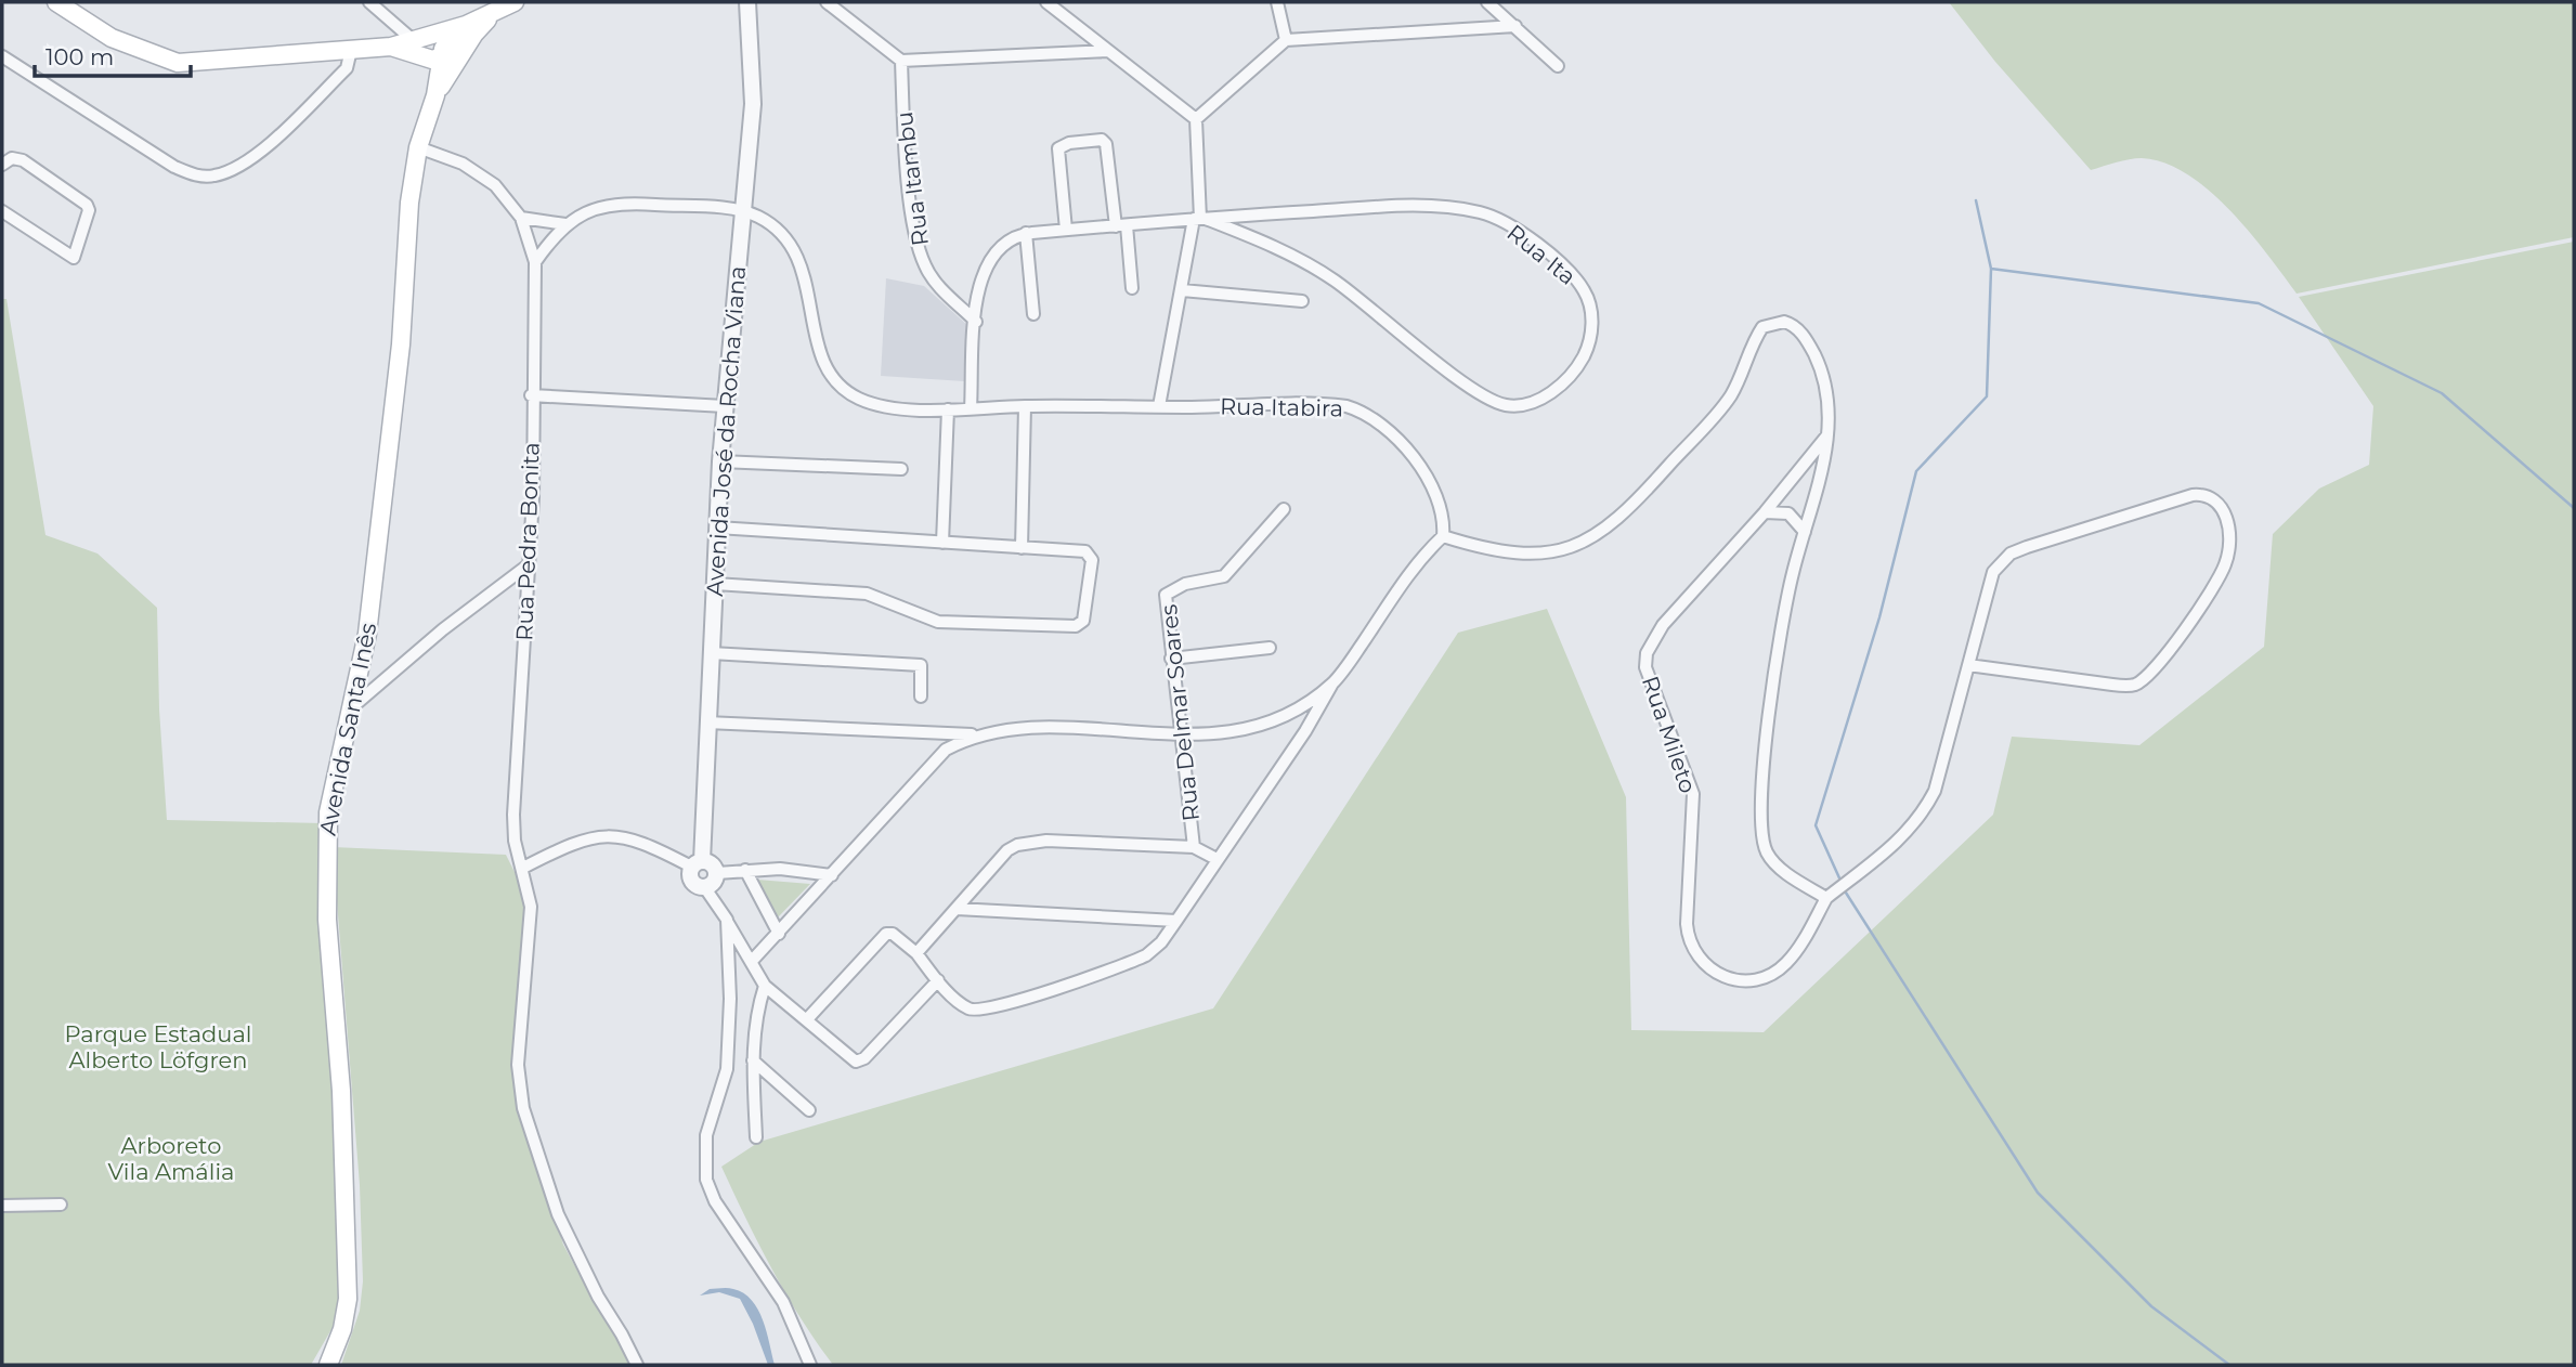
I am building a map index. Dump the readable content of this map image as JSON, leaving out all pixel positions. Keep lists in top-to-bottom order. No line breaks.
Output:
{"streets":{"main road":["Avenida Santa Inês"],"street":["Rua Itambu","Rua Ita","Rua Itabira","Avenida José da Rocha Viana","Rua Pedra Bonita","Rua Delmar Soares","Rua Mileto"]},"crossings":[["Rua Itambu","Rua Ita"],["Rua Ita","Rua Itabira"],["Rua Itabira","Avenida José da Rocha Viana"]],"parks":["Parque Estadual Alberto Löfgren","Arboreto Vila Amália"],"scale_bar":"100 m"}
